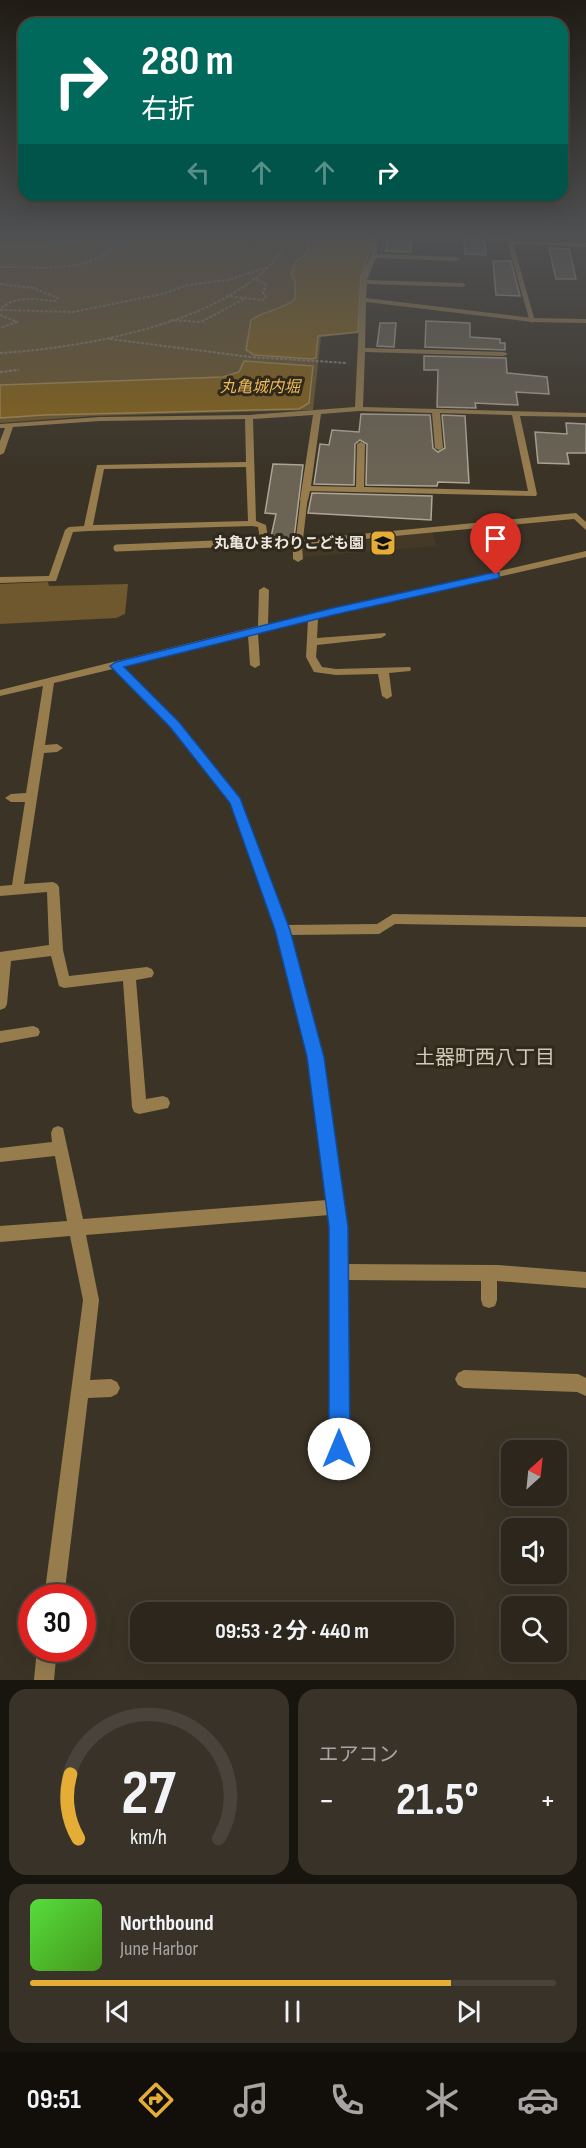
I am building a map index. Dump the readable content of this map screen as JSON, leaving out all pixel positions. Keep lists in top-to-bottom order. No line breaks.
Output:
{"districts":["土器町西八丁目"],"water":["丸亀城内堀"],"places":{"school or university":["丸亀ひまわりこども園"]},"north":"top right","page":{"turn":["280 m","右折"],"limit":"30","trip":"09:53 · 2 分 · 440 m","tile":"エアコン","heat":["−","21.5°","+"],"song":["Northbound","June Harbor"],"tabs":"09:51","gauge":["27","km/h"]}}
